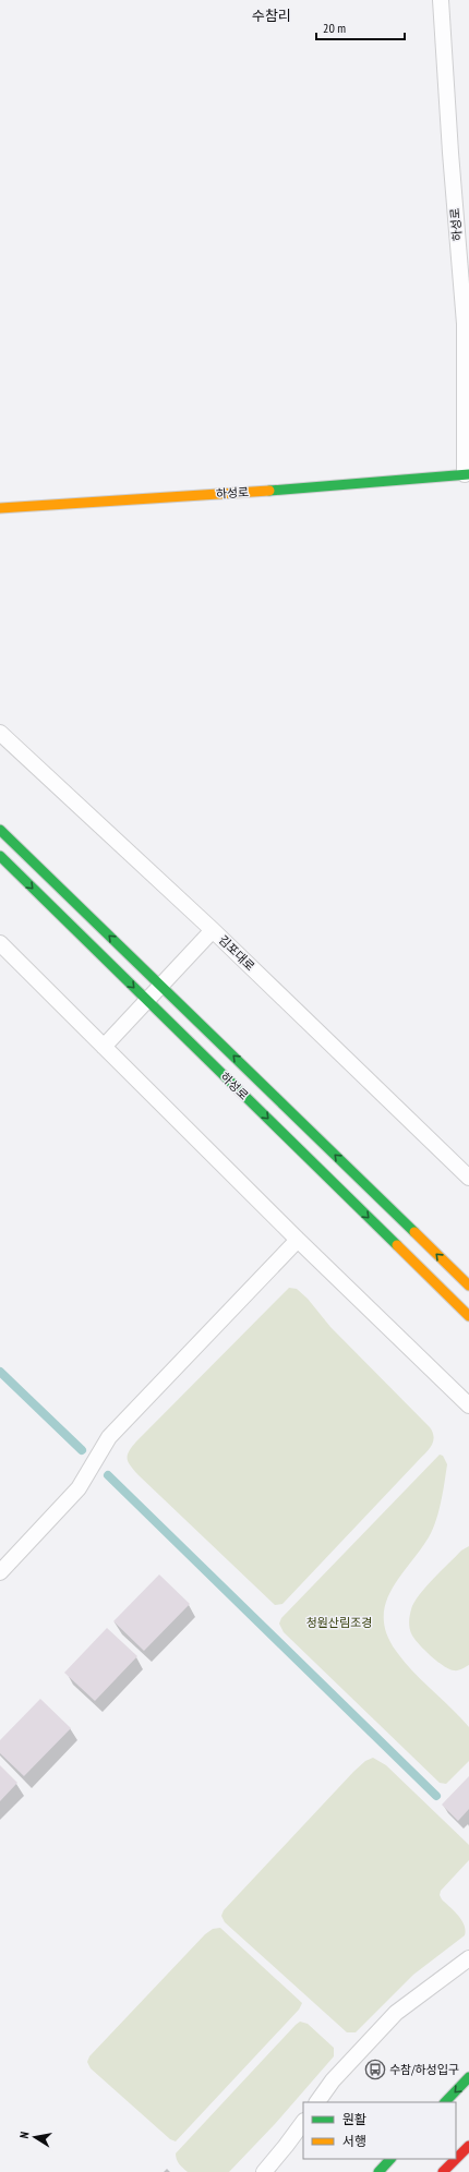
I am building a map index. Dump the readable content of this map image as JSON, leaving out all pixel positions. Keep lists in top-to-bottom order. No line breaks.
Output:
{"streets":{"street":["하성로"],"lane":["김포대로"]},"districts":["수참리"],"parks":["청원산림조경"],"places":{"bus stop":["수참/하성입구"]},"legend":["원활","서행"],"scale_bar":"20 m","north":"left"}
